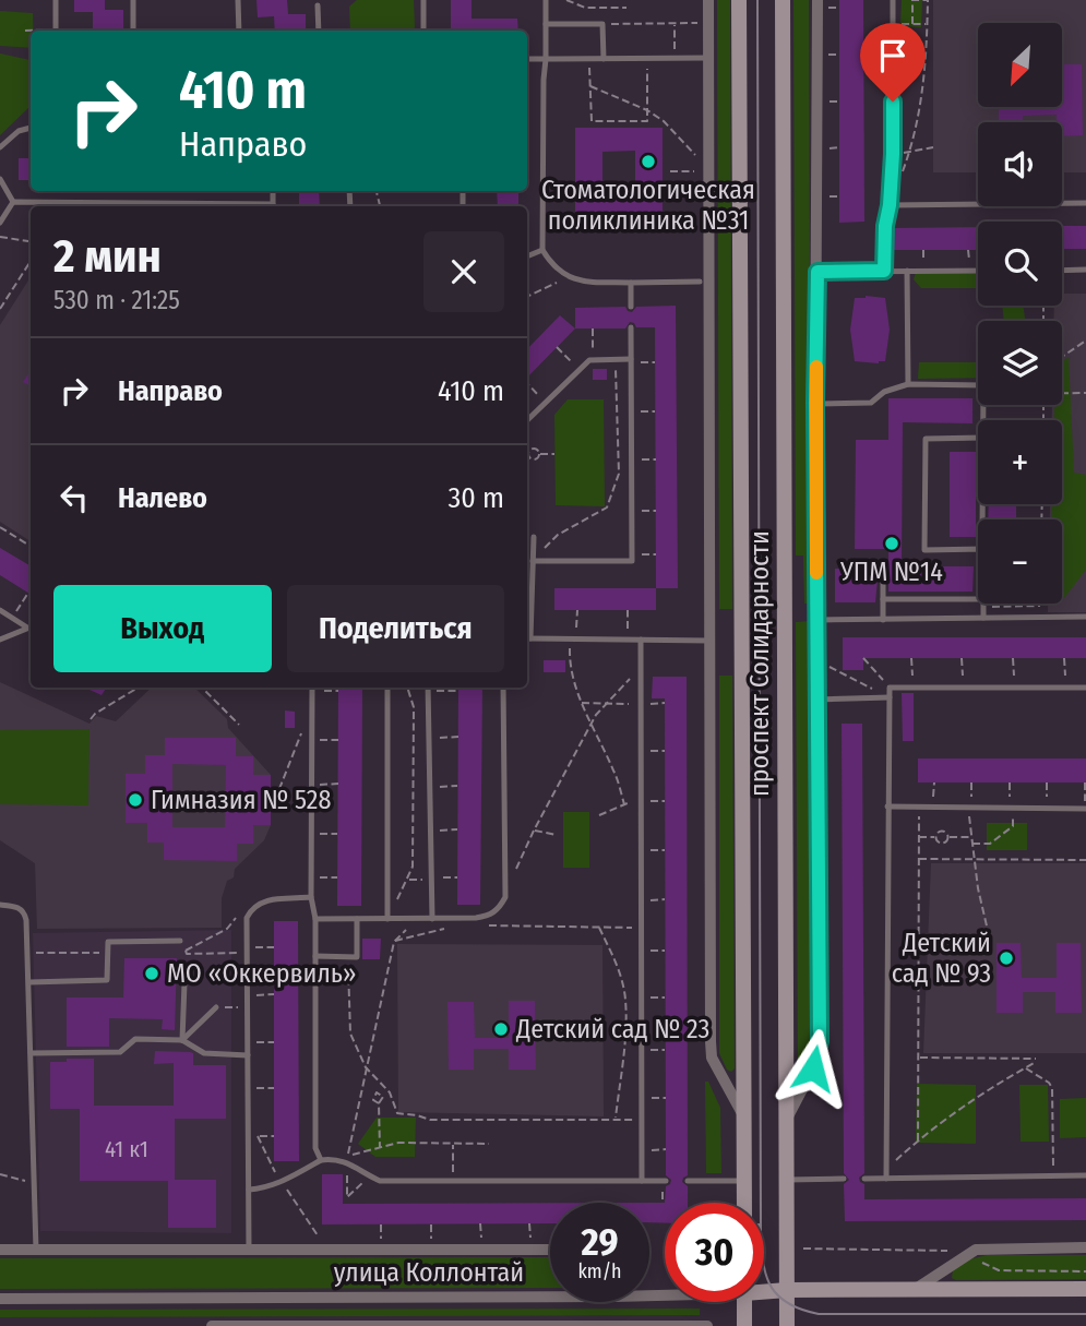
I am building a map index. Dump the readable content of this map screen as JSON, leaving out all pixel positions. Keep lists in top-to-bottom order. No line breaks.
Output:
{"streets":{"main road":["проспект Солидарности","улица Коллонтай"]},"crossings":[["проспект Солидарности","улица Коллонтай"]],"places":["Стоматологическая поликлиника №31","УПМ №14","Гимназия № 528","Детский сад № 93","МО «Оккервиль»","Детский сад № 23"],"house_numbers":["41 к1"],"north":"bottom left","page":{"map_buttons":["+","−"],"turn":["410 m","Направо"],"heading":["2 мин","530 m · 21:25"],"list":[{"name":"Направо","value":"410 m"},{"name":"Налево","value":"30 m"}],"buttons":["Выход","Поделиться"],"speed":"29 km/h","limit":"30"}}
